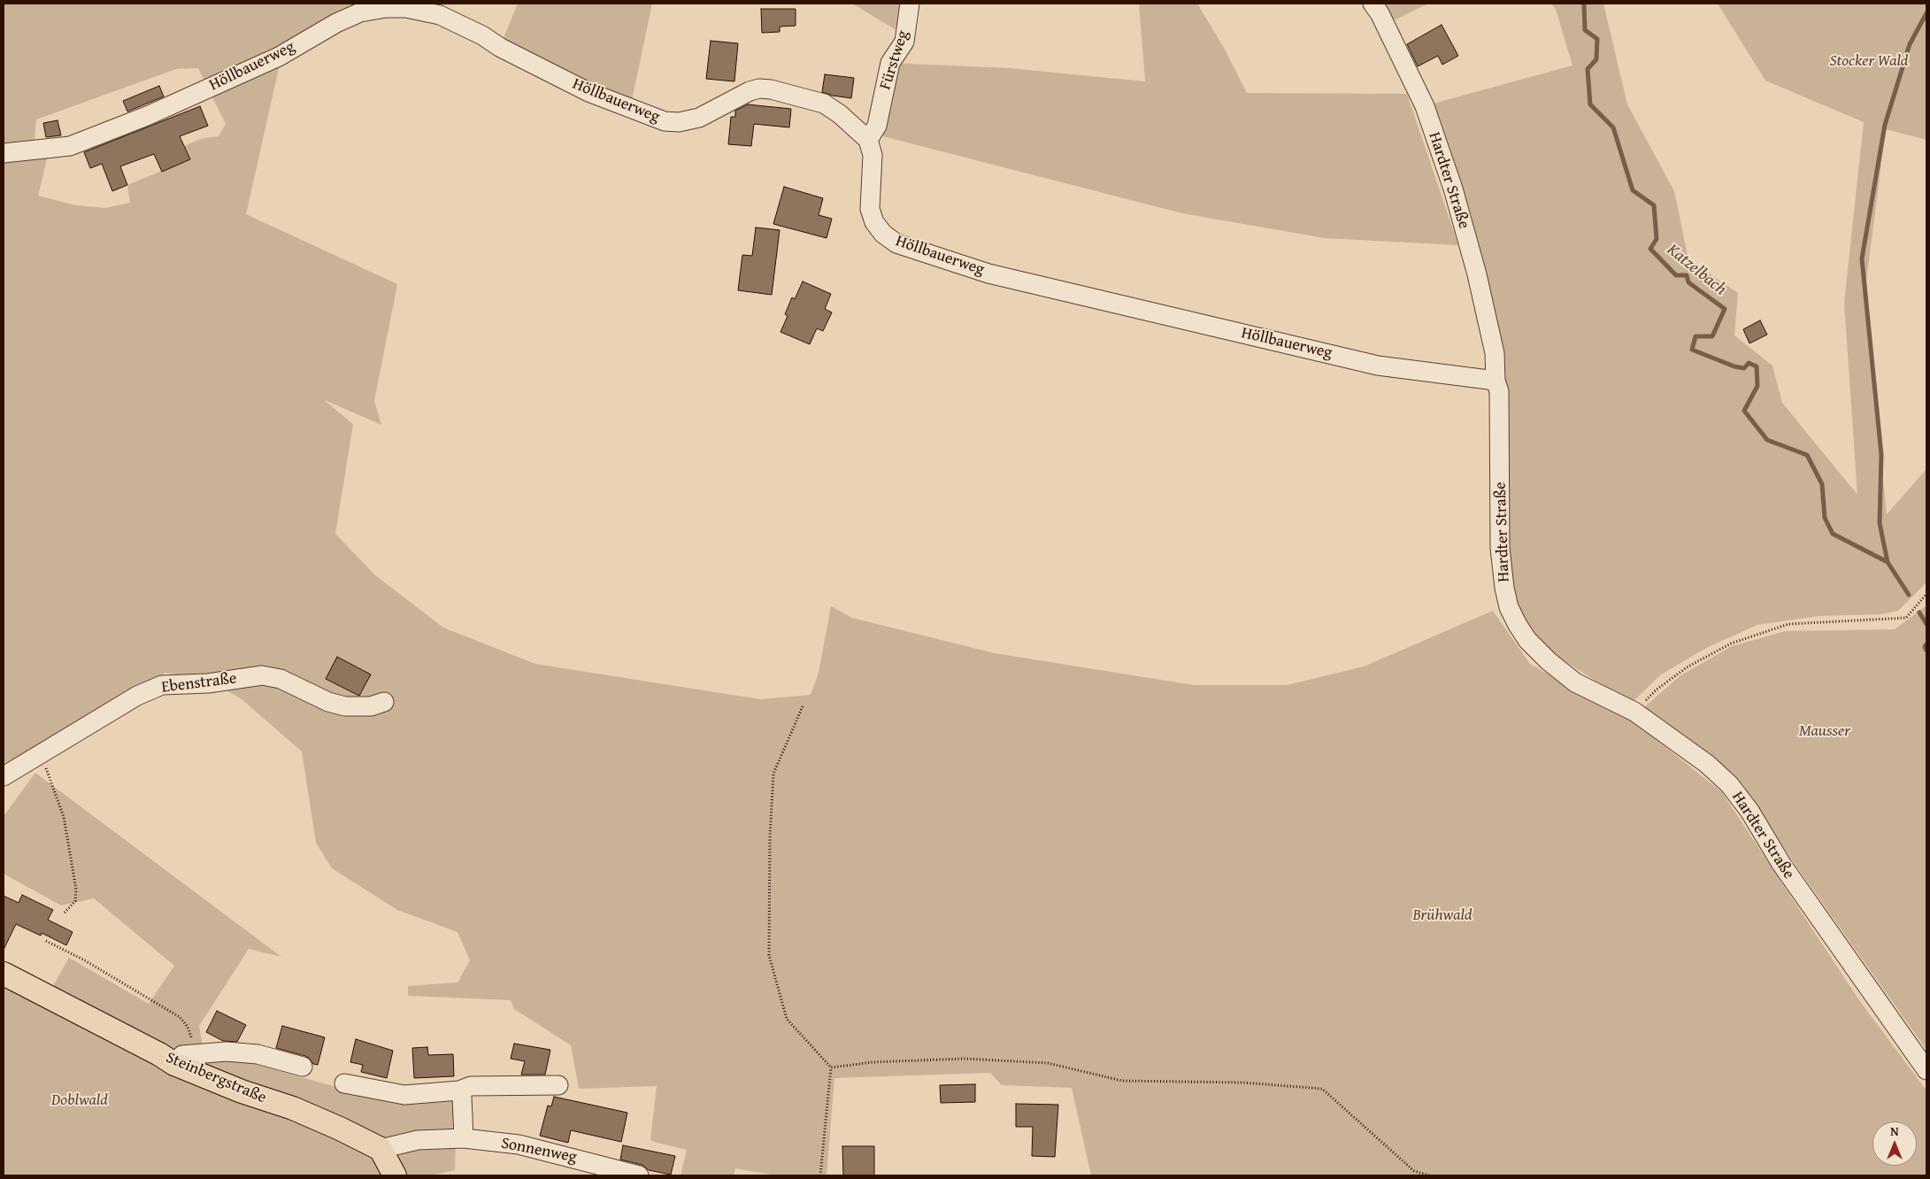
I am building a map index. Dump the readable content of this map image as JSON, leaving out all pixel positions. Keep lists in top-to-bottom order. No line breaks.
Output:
{"streets":{"main road":["Steinbergstraße"],"street":["Fürstweg","Höllbauerweg","Hardter Straße","Ebenstraße","Sonnenweg"]},"crossings":[["Fürstweg","Höllbauerweg"],["Höllbauerweg","Hardter Straße"],["Steinbergstraße","Sonnenweg"]],"water":["Katzelbach"],"parks":["Stocker Wald","Mausser","Brühwald","Doblwald"],"north":"top"}
